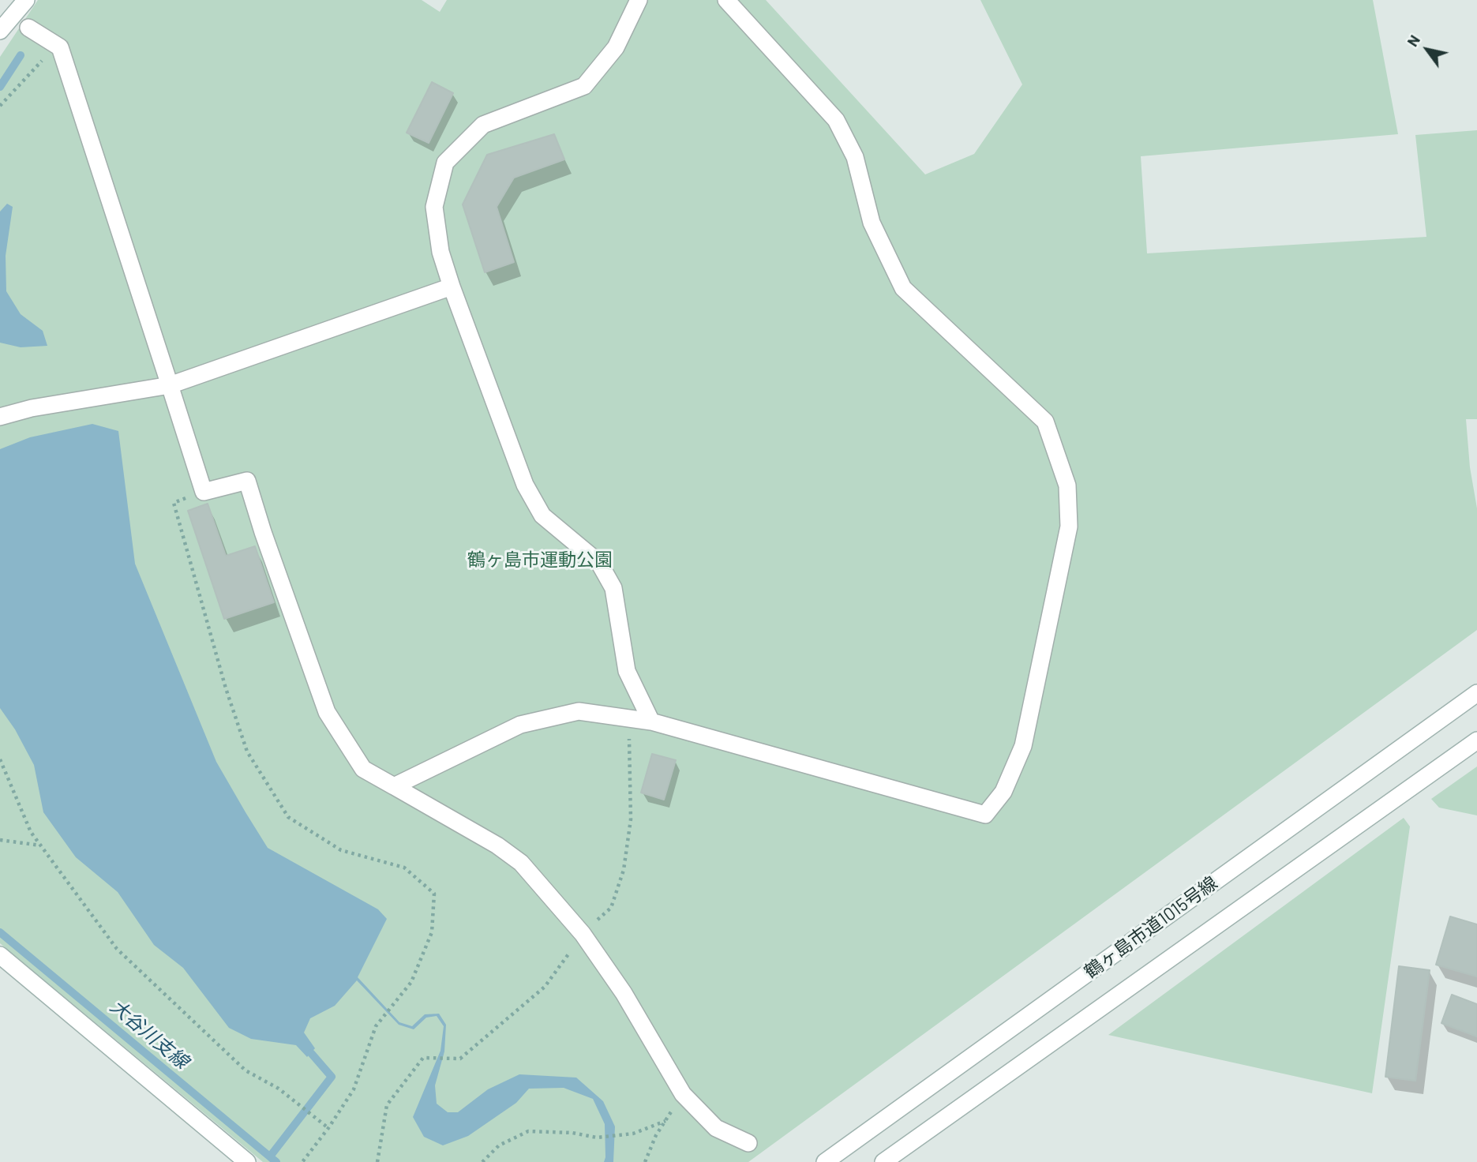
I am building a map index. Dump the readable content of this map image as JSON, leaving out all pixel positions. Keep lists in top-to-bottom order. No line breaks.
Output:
{"streets":{"street":["鶴ヶ島市道1015号線"]},"water":["大谷川支線"],"parks":["鶴ヶ島市運動公園"],"north":"top left"}
